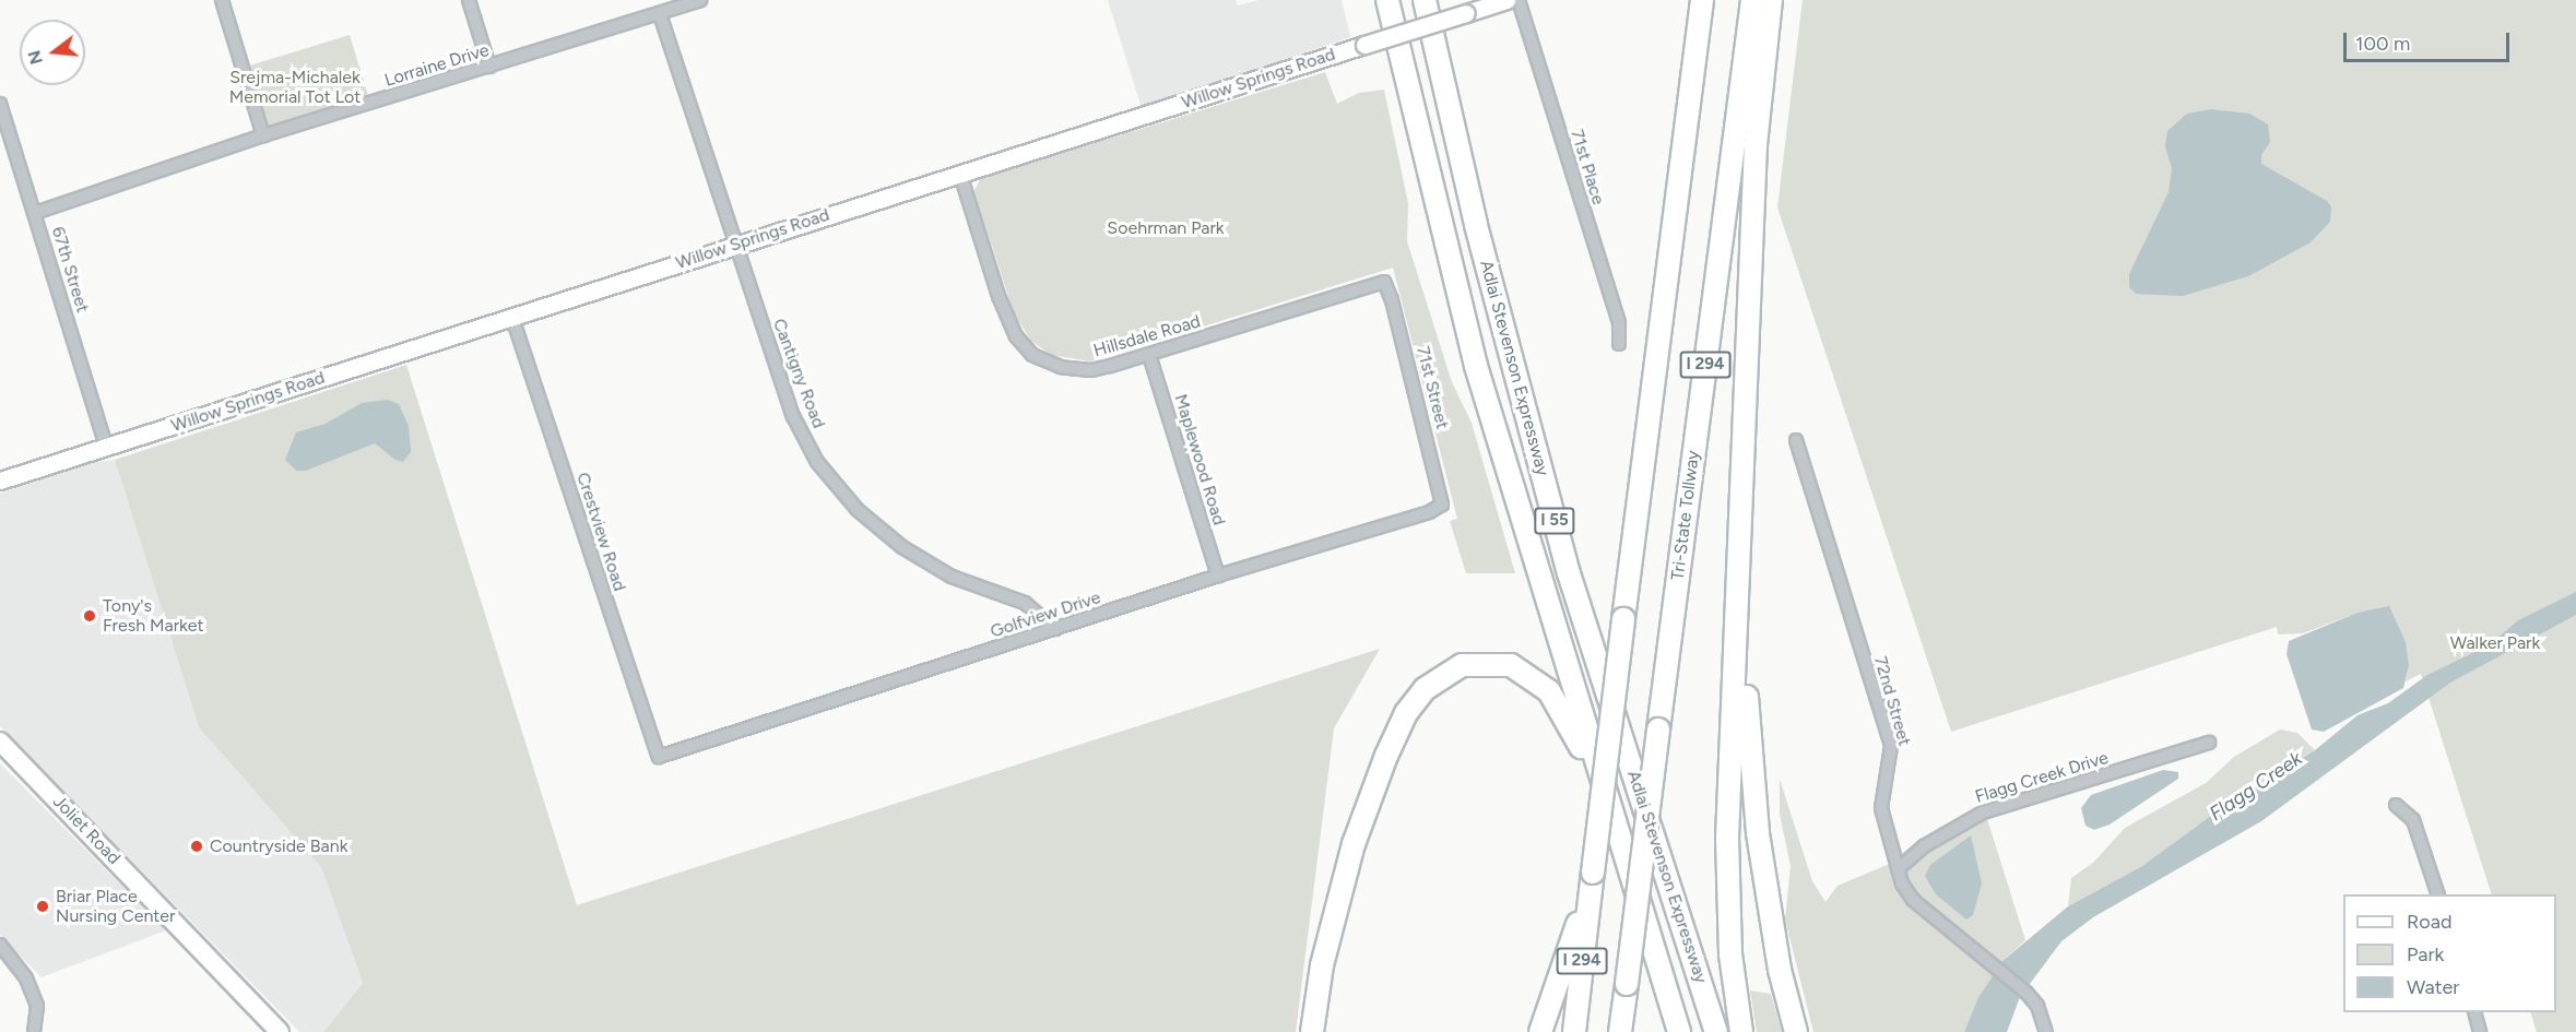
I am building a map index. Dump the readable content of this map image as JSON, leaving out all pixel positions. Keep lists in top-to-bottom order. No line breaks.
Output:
{"streets":{"highway":["I 294","Adlai Stevenson Expressway","Tri-State Tollway","I 55"],"main road":["Willow Springs Road","Joliet Road"],"street":["Lorraine Drive","71st Place","67th Street","Hillsdale Road","Cantigny Road","71st Street","Maplewood Road","Crestview Road","Golfview Drive","72nd Street","Flagg Creek Drive"]},"crossings":[["Lorraine Drive","67th Street"],["Lorraine Drive","Cantigny Road"],["Willow Springs Road","67th Street"],["Willow Springs Road","Hillsdale Road"],["Willow Springs Road","Cantigny Road"],["Willow Springs Road","Crestview Road"],["Hillsdale Road","71st Street"],["Hillsdale Road","Maplewood Road"],["Cantigny Road","Golfview Drive"],["71st Street","Golfview Drive"],["Maplewood Road","Golfview Drive"],["Crestview Road","Golfview Drive"],["72nd Street","Flagg Creek Drive"]],"water":["Flagg Creek"],"parks":["Srejma-Michalek Memorial Tot Lot","Soehrman Park","Walker Park"],"places":["Tony's Fresh Market","Countryside Bank","Briar Place Nursing Center"],"legend":["Road","Park","Water"],"scale_bar":"100 m","north":"left"}
